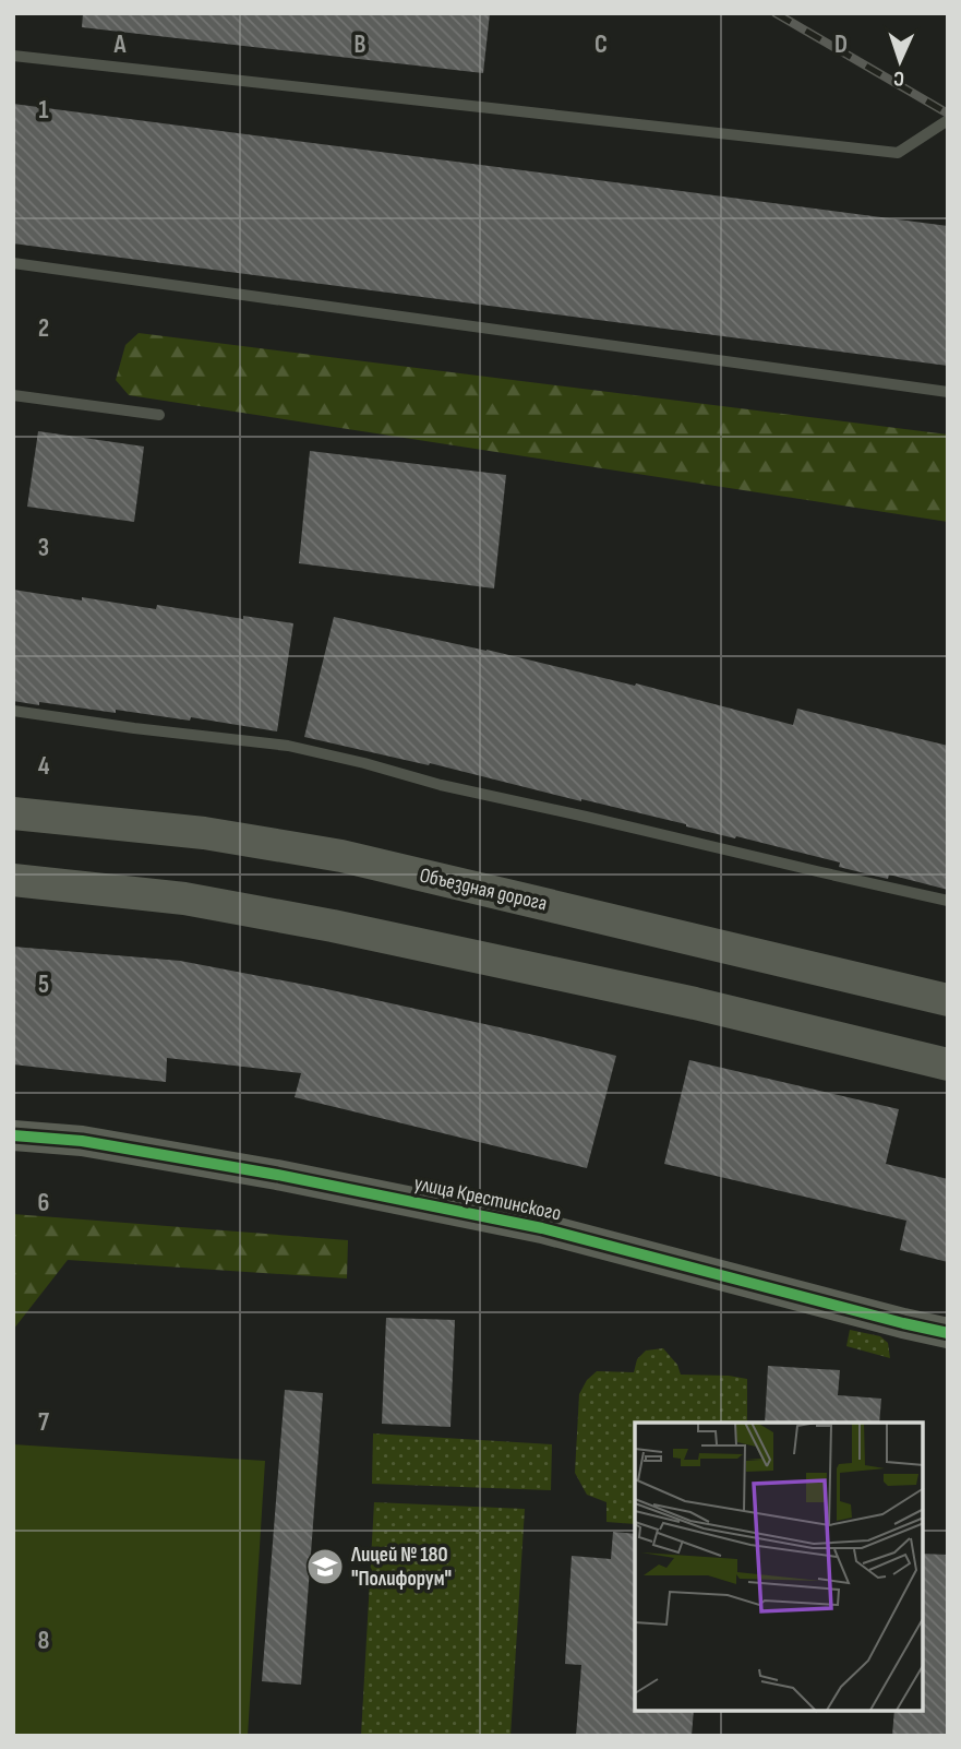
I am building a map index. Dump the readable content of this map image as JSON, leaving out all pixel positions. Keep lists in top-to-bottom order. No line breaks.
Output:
{"streets":{"main road":["Объездная дорога"],"street":["улица Крестинского"]},"places":{"school or university":["Лицей № 180 \"Полифорум\""]},"north":"bottom","grid":{"columns":["A","B","C","D"],"rows":["1","2","3","4","5","6","7","8"]}}
